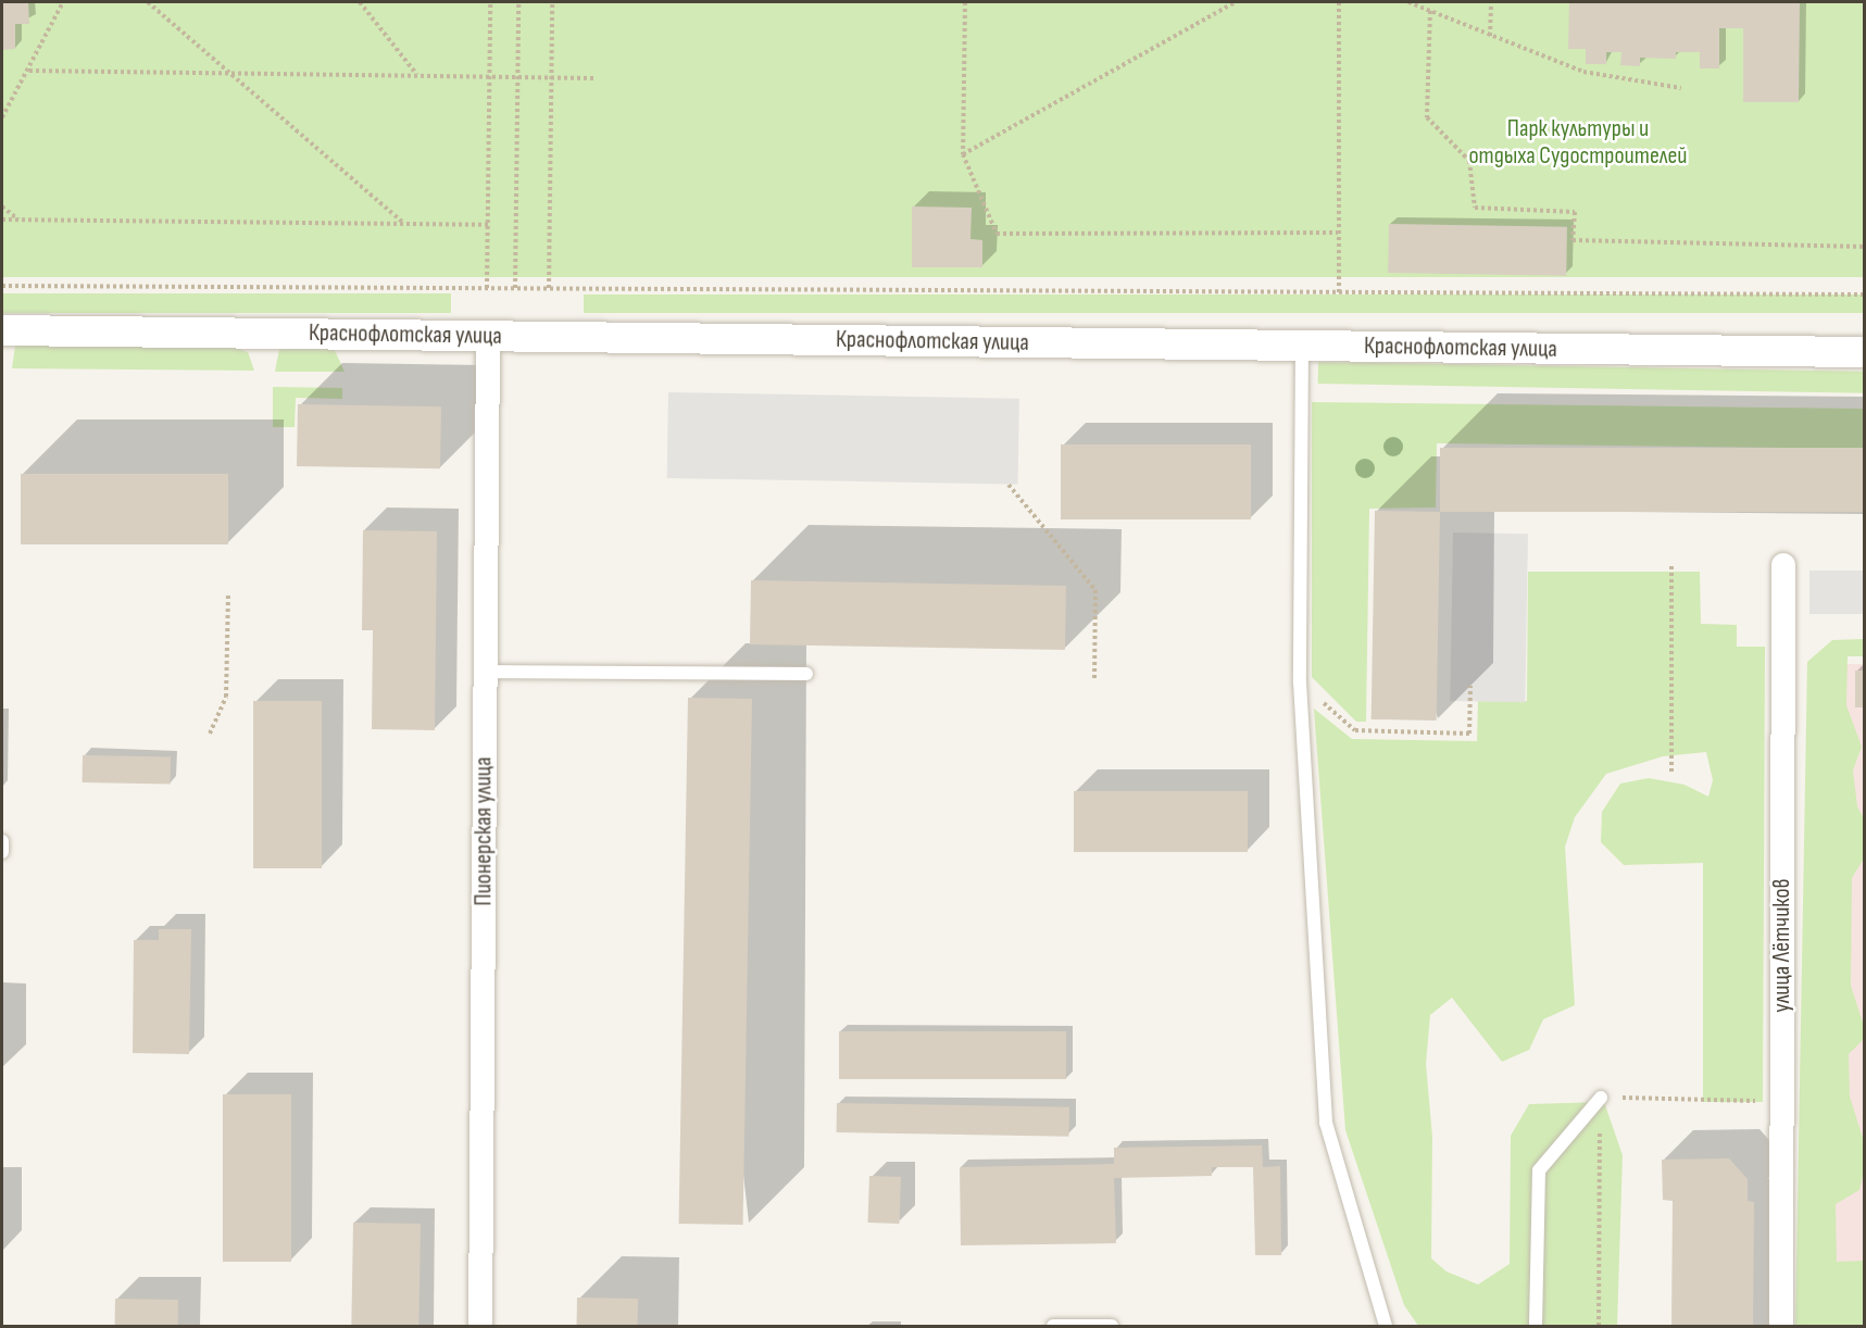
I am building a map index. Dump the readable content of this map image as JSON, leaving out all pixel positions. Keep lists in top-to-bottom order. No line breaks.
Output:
{"streets":{"street":["Краснофлотская улица","Пионерская улица","улица Лётчиков"]},"crossings":[["Краснофлотская улица","Пионерская улица"]],"parks":["Парк культуры и отдыха Судостроителей"]}
